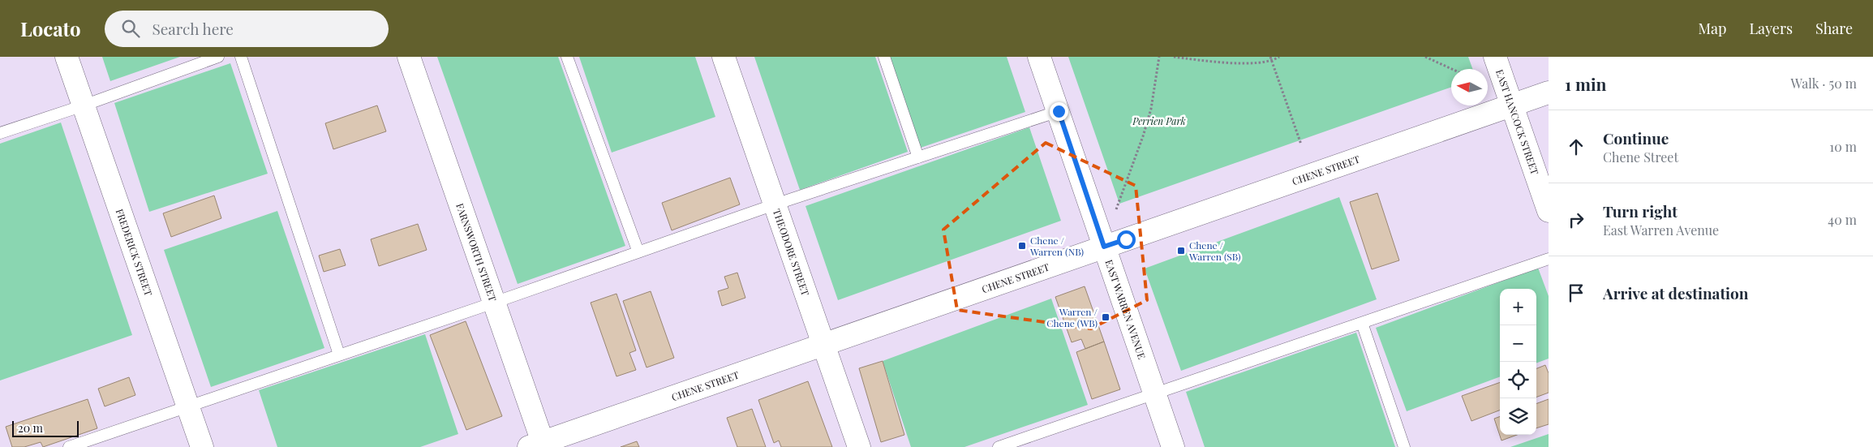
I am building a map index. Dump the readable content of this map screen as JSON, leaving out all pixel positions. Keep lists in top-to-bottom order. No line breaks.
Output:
{"streets":{"street":["EAST HANCOCK STREET","CHENE STREET","FREDERICK STREET","THEODORE STREET","FARNSWORTH STREET","EAST WARREN AVENUE"]},"crossings":[["EAST HANCOCK STREET","CHENE STREET"],["CHENE STREET","THEODORE STREET"],["CHENE STREET","FARNSWORTH STREET"],["CHENE STREET","EAST WARREN AVENUE"]],"parks":["Perrien Park"],"places":{"transit":["Chene / Warren (NB)","Chene / Warren (SB)","Warren / Chene (WB)"]},"scale_bar":"20 m","north":"left","page":{"header":"Locato","search":"Search here","nav":["Map","Layers","Share"],"heading":["1 min","Walk · 50 m"],"list":[["Continue","Chene Street","10 m"],["Turn right","East Warren Avenue","40 m"],"Arrive at destination"],"map_buttons":["+","−"],"scale":"20 m"}}
